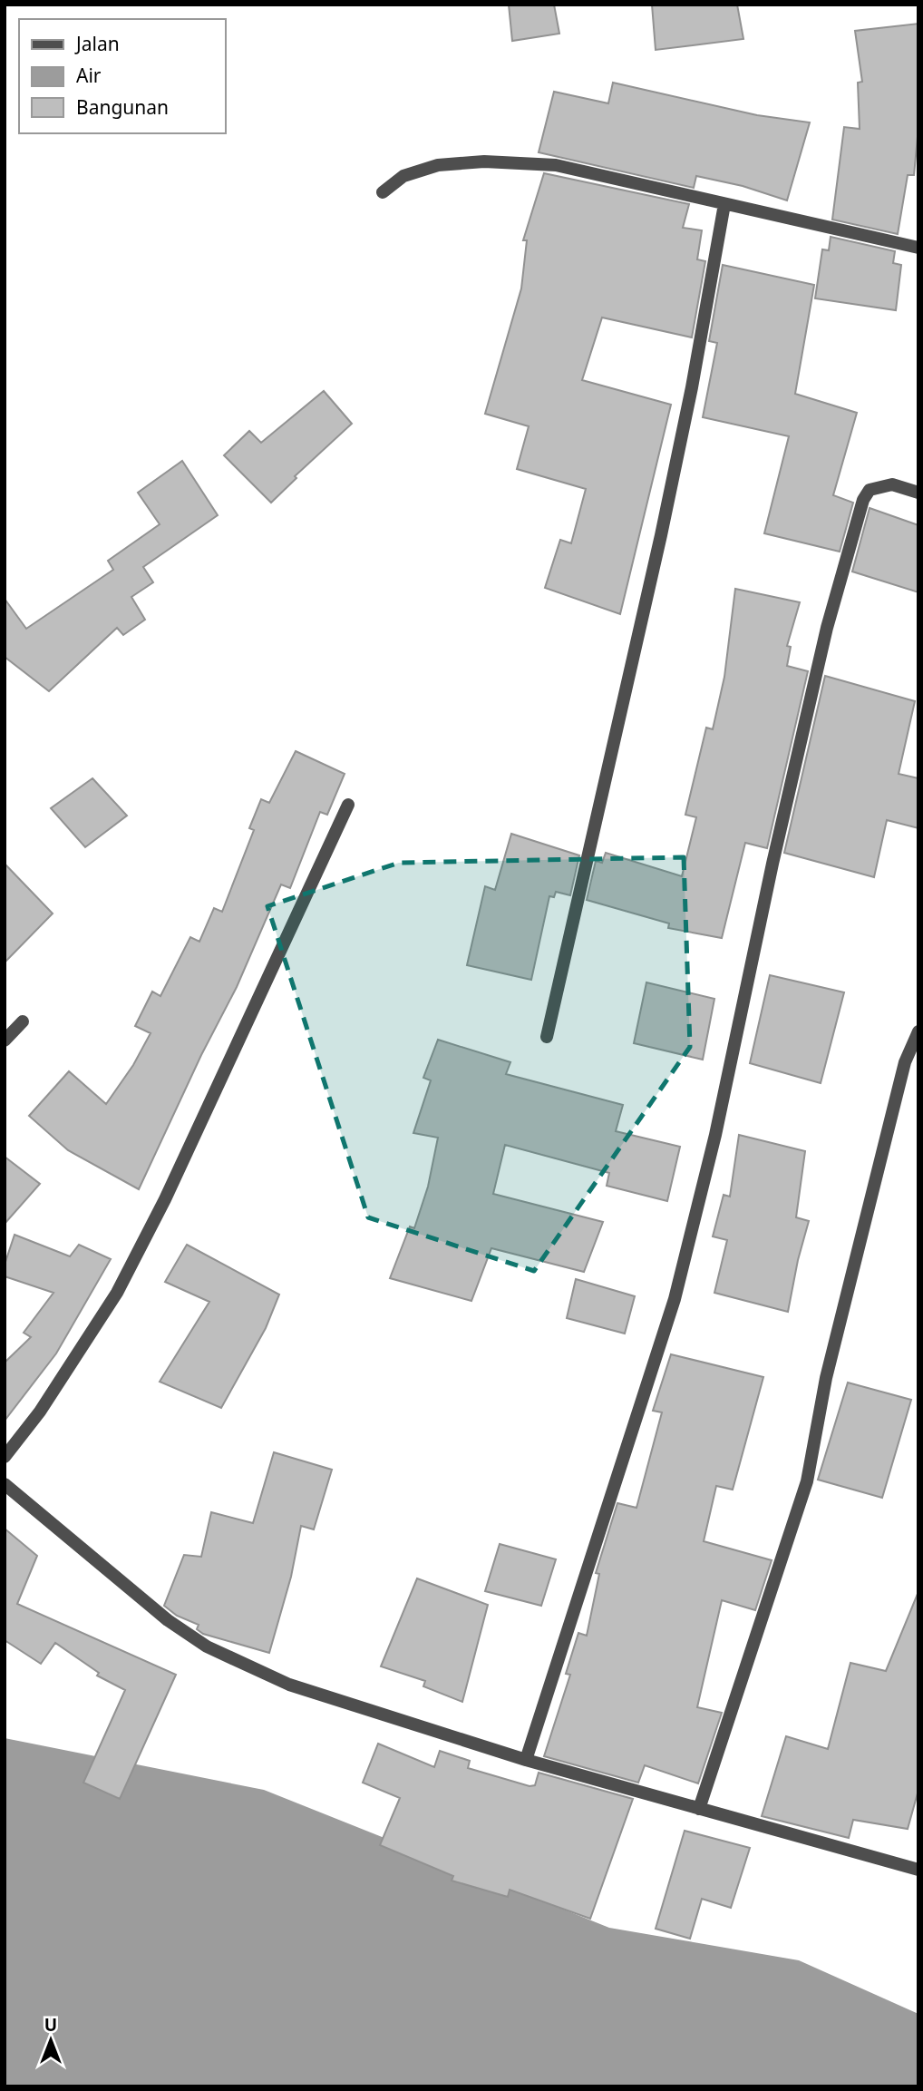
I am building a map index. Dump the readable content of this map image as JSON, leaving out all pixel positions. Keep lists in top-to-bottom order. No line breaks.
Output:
{"legend":["Jalan","Air","Bangunan"],"north":"top"}
